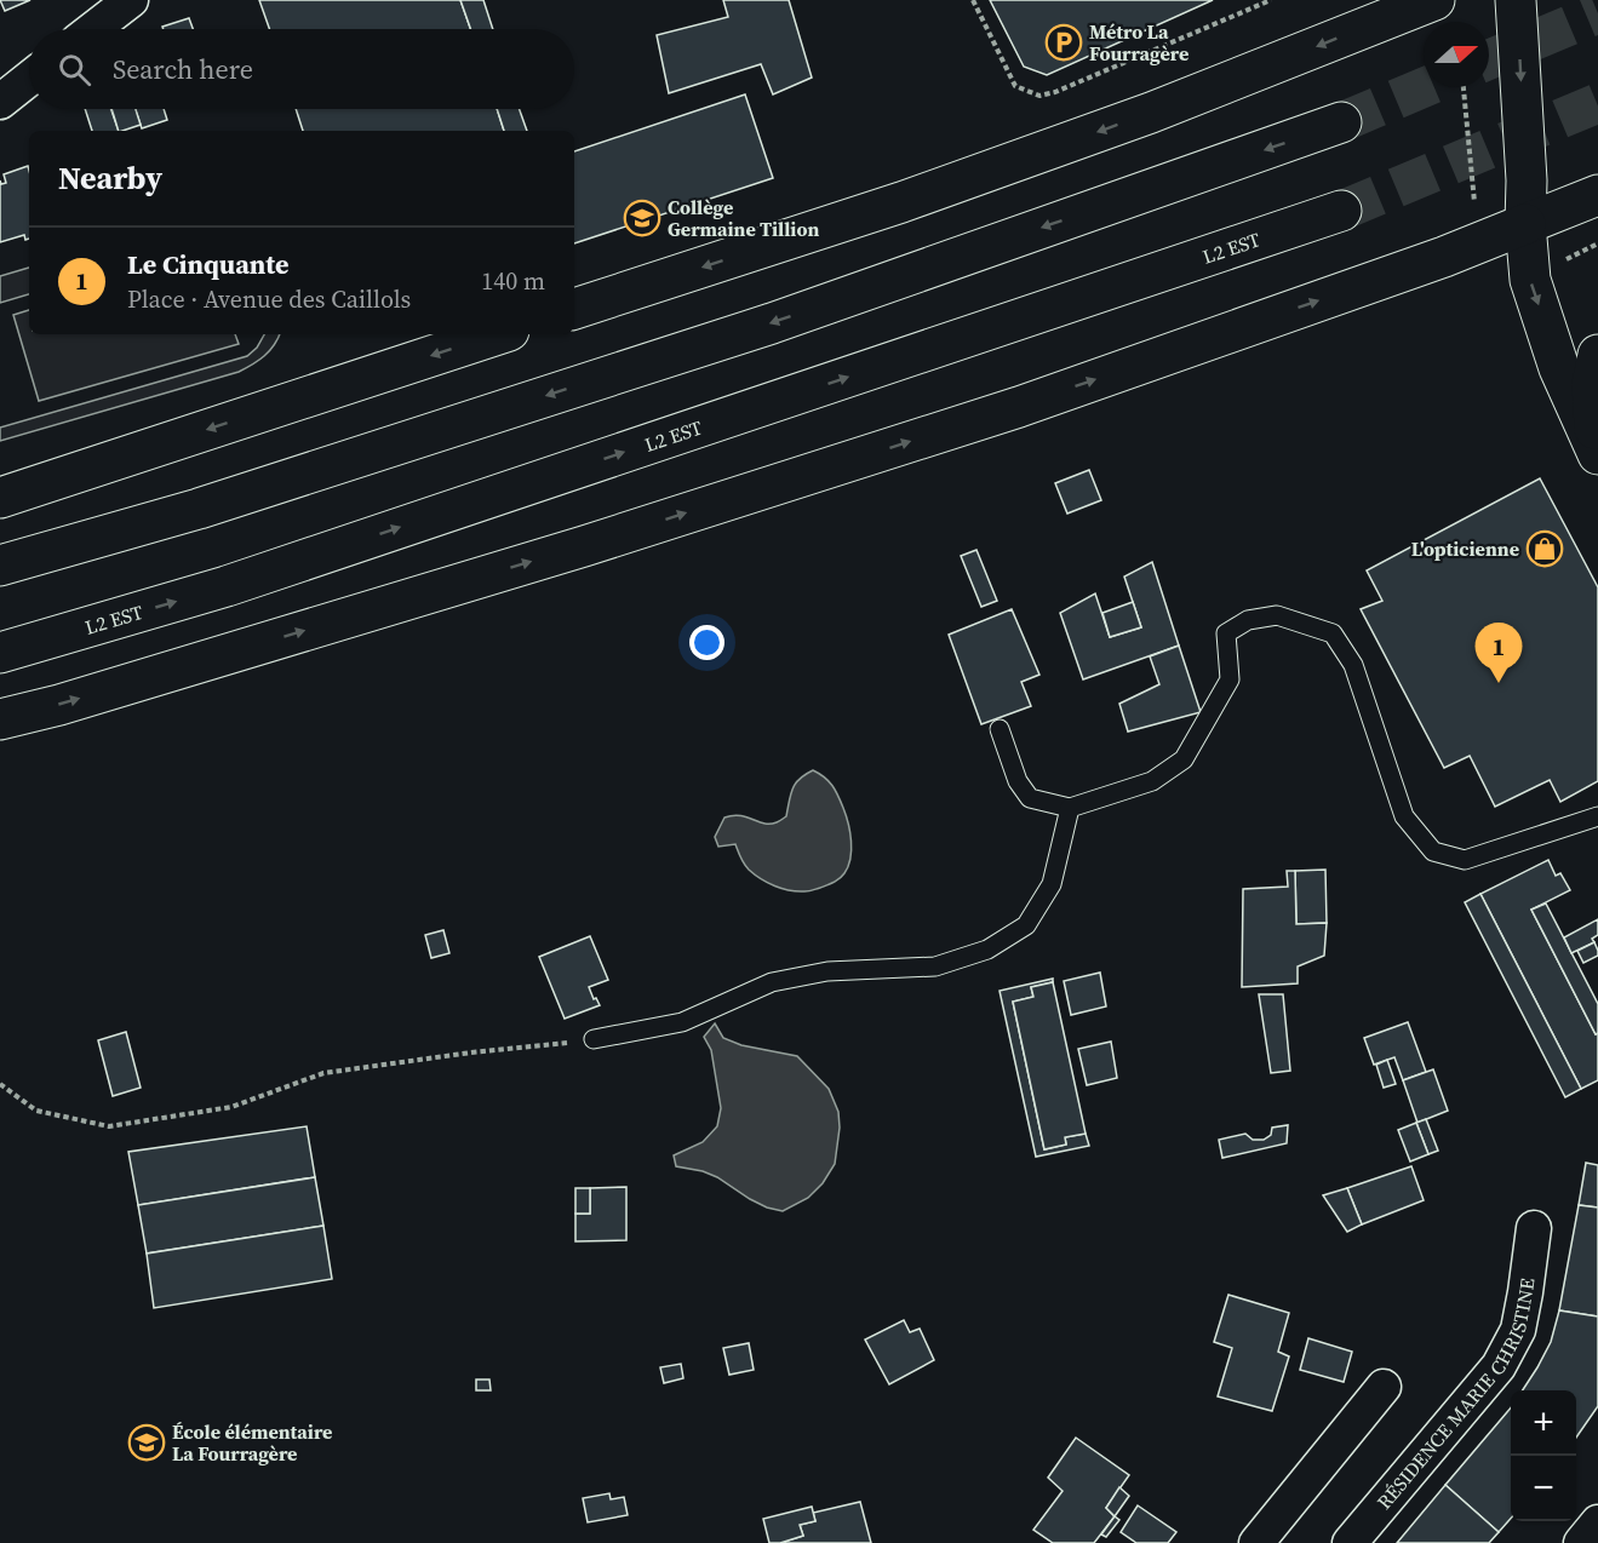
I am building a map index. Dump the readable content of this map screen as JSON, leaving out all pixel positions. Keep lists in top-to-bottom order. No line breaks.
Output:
{"streets":{"main road":["L2 EST"],"street":["RÉSIDENCE MARIE CHRISTINE"]},"places":{"parking":["Métro La Fourragère"],"school or university":["Collège Germaine Tillion","École élémentaire La Fourragère"],"shop":["L'opticienne"]},"north":"right","page":{"search":"Search here","heading":"Nearby","list":[{"mark":"1","name":"Le Cinquante","note":"Place · Avenue des Caillols","value":"140 m"}],"pins":"1","map_buttons":["+","−"]}}
